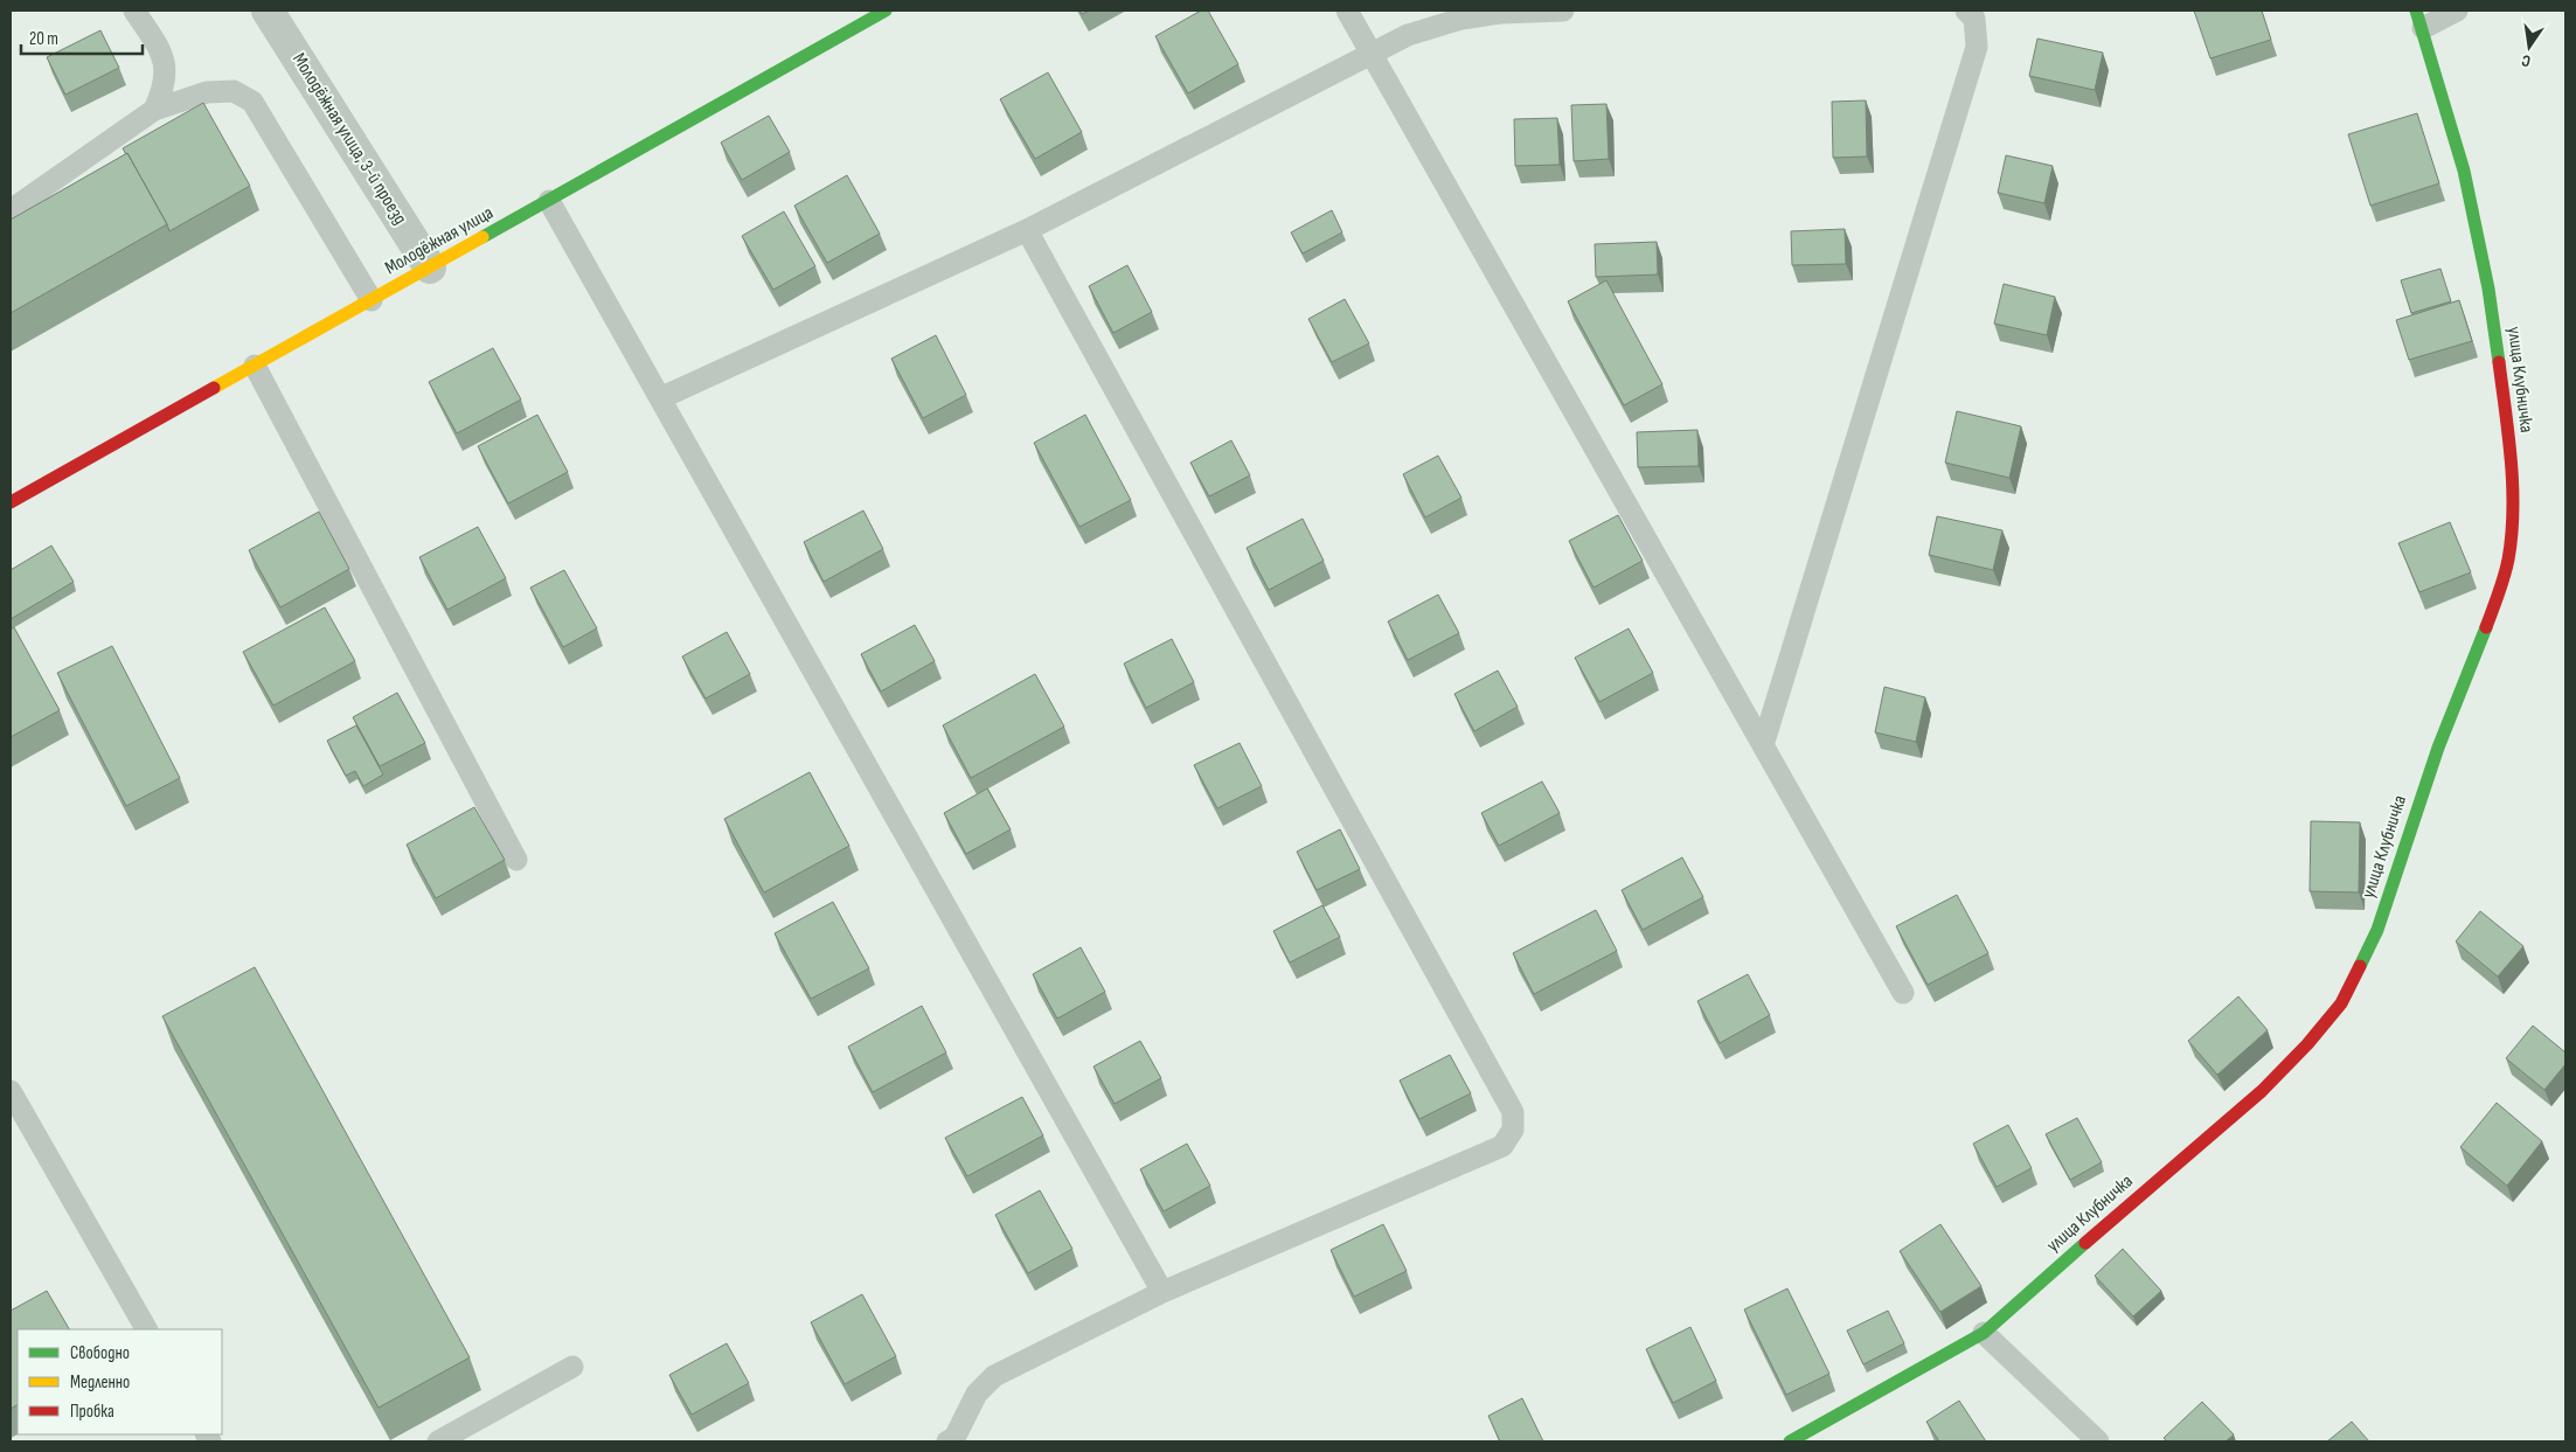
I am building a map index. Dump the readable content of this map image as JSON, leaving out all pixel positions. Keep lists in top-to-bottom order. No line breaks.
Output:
{"streets":{"street":["Молодёжная улица, 3-й проезд","Молодёжная улица","улица Клубничка"]},"crossings":[["Молодёжная улица, 3-й проезд","Молодёжная улица"]],"legend":["Свободно","Медленно","Пробка"],"scale_bar":"20 m","north":"bottom"}
